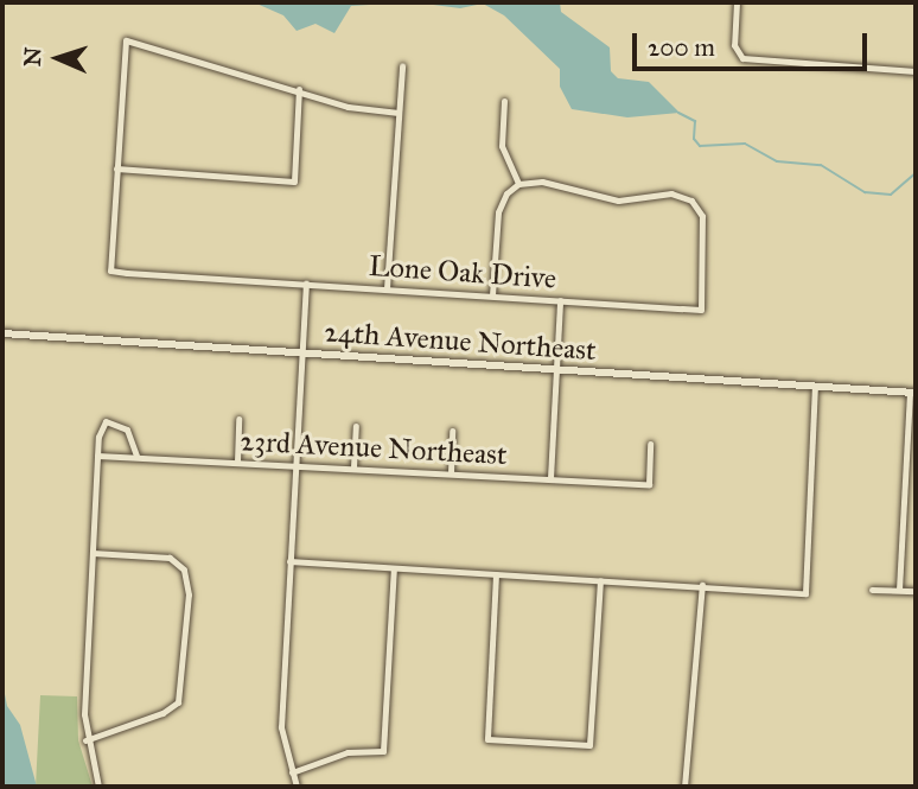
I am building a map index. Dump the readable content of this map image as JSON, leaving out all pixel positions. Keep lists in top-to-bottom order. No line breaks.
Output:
{"streets":{"street":["Lone Oak Drive","24th Avenue Northeast","23rd Avenue Northeast"]},"scale_bar":"200 m","north":"left"}
